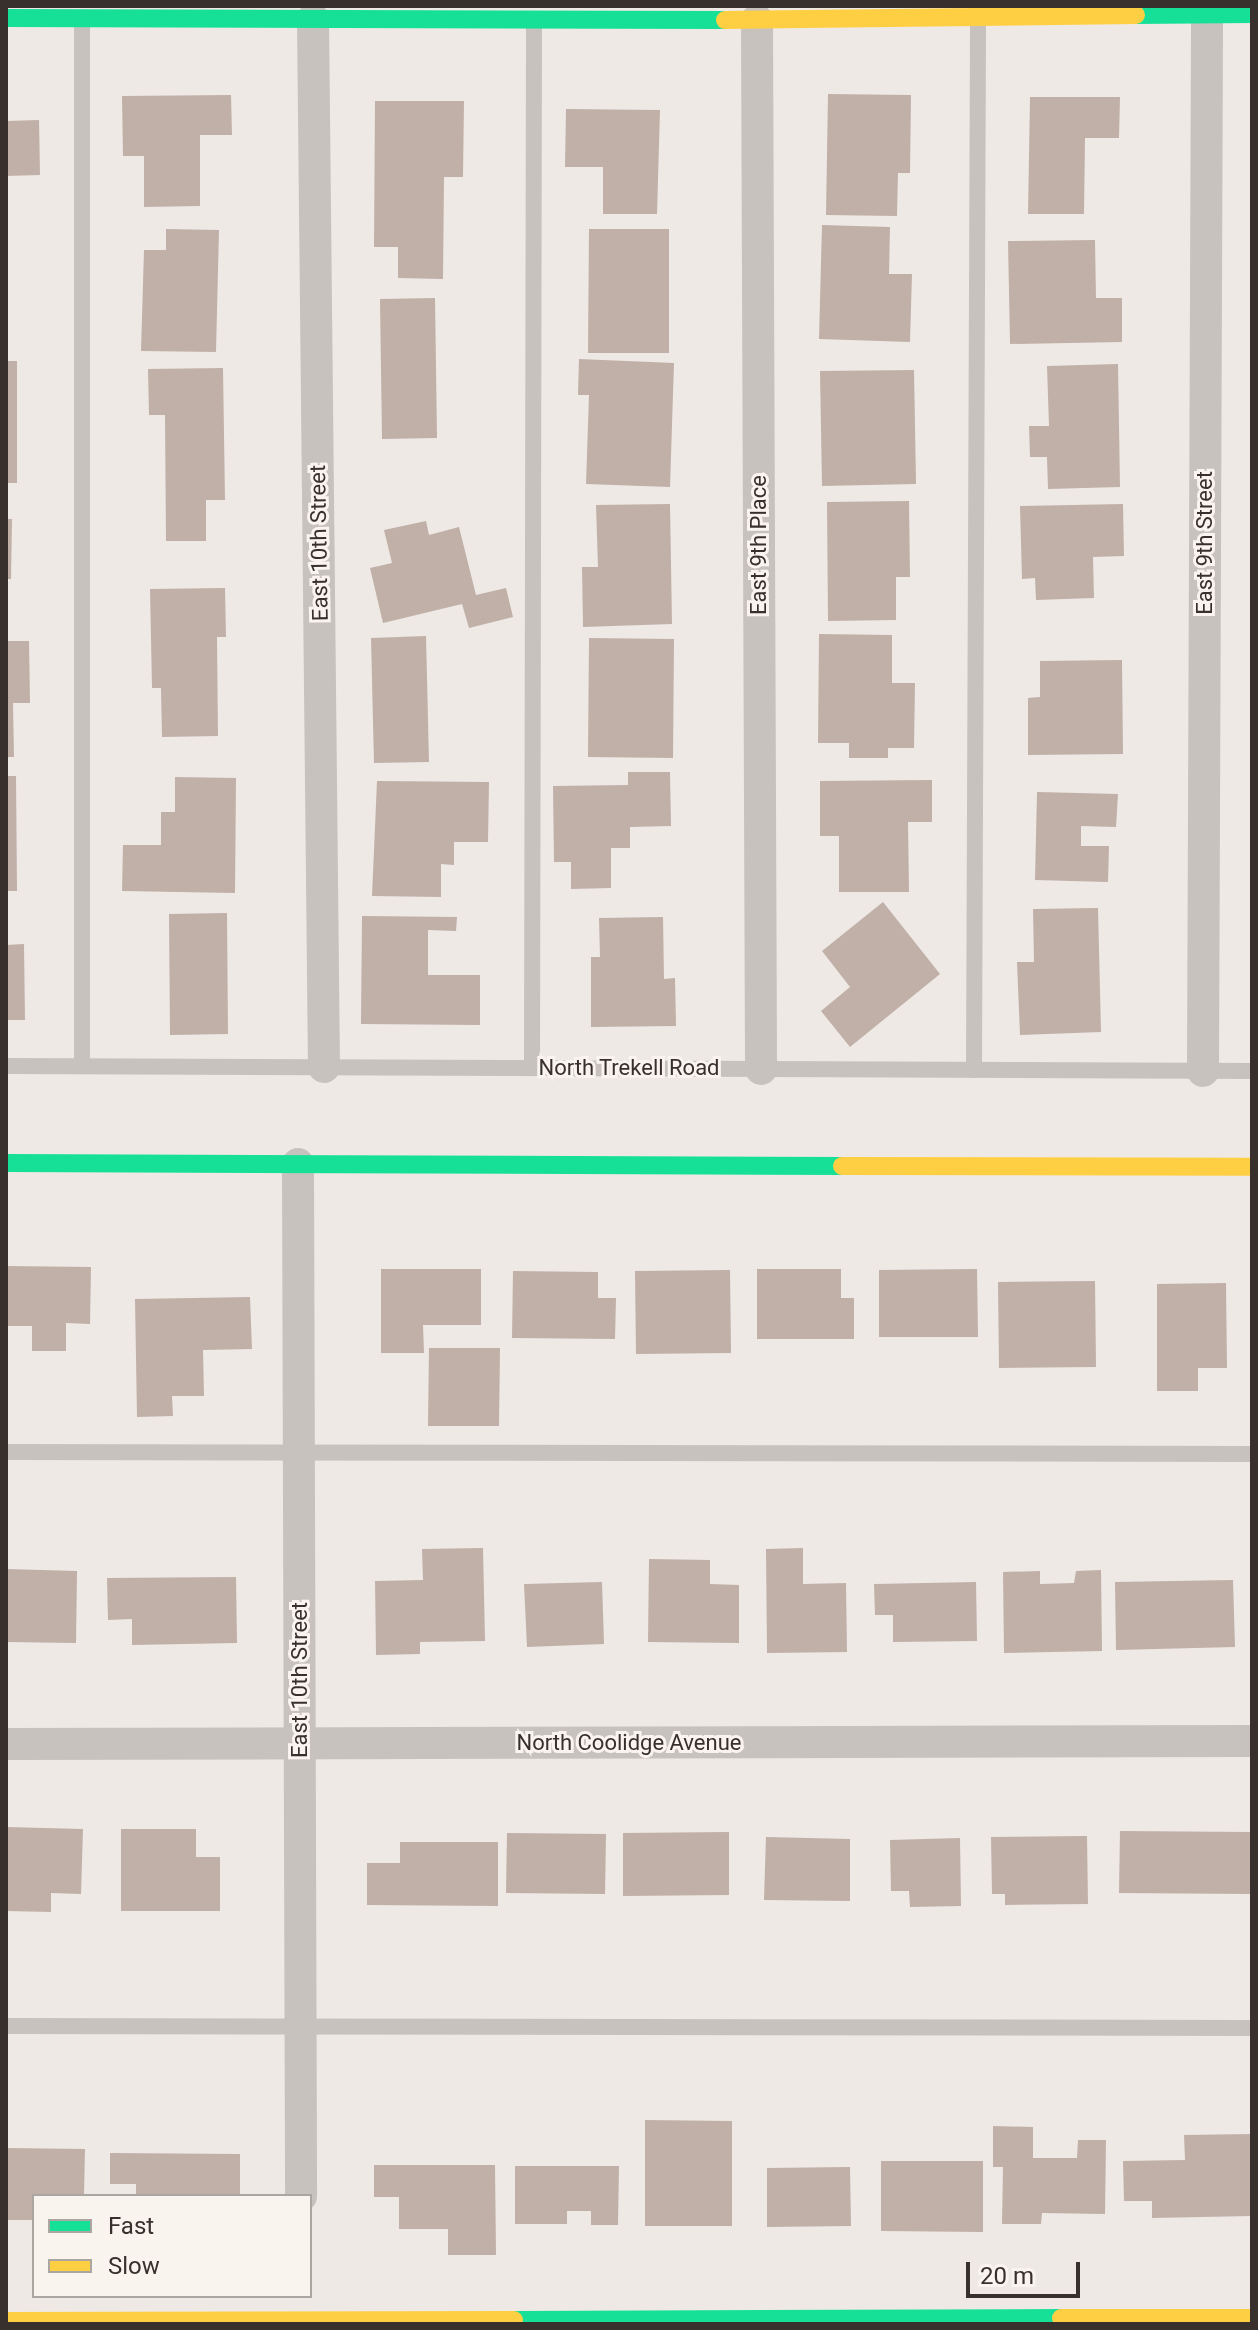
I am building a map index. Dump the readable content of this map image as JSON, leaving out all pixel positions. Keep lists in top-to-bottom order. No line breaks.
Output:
{"streets":{"street":["East 10th Street","East 9th Street","East 9th Place","North Coolidge Avenue"],"lane":["North Trekell Road"]},"crossings":[["East 10th Street","North Trekell Road"],["East 10th Street","North Coolidge Avenue"],["East 9th Street","North Trekell Road"],["East 9th Place","North Trekell Road"]],"legend":["Fast","Slow"],"scale_bar":"20 m"}
